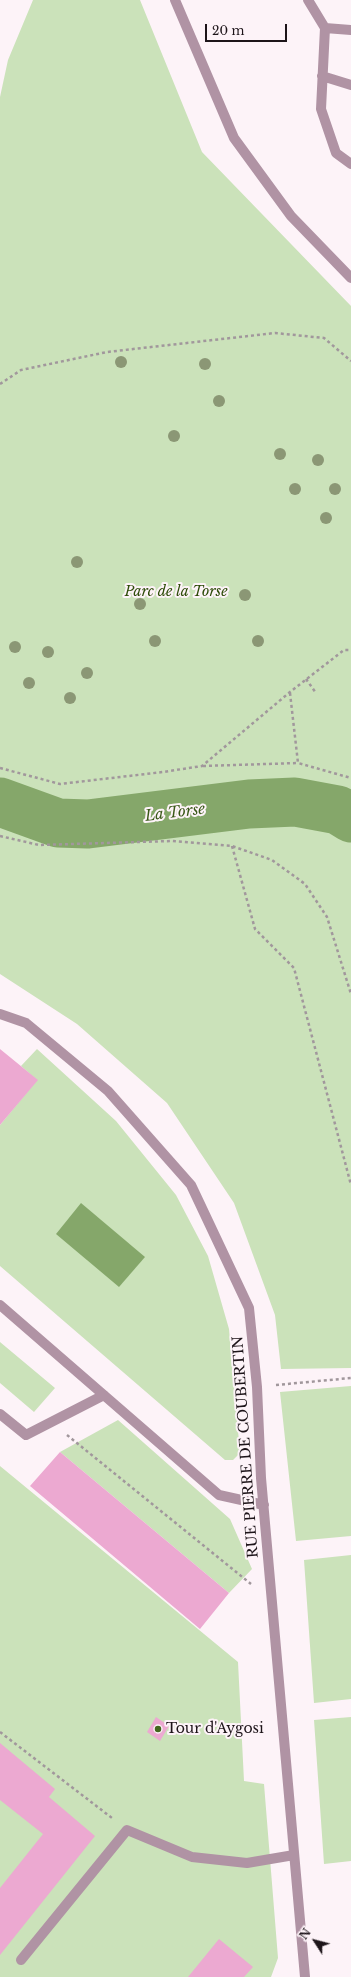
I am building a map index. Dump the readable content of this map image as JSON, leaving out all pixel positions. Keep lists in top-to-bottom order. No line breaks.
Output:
{"streets":{"street":["RUE PIERRE DE COUBERTIN"]},"water":["La Torse"],"parks":["Parc de la Torse"],"places":["Tour d'Aygosi"],"scale_bar":"20 m","north":"top left"}
